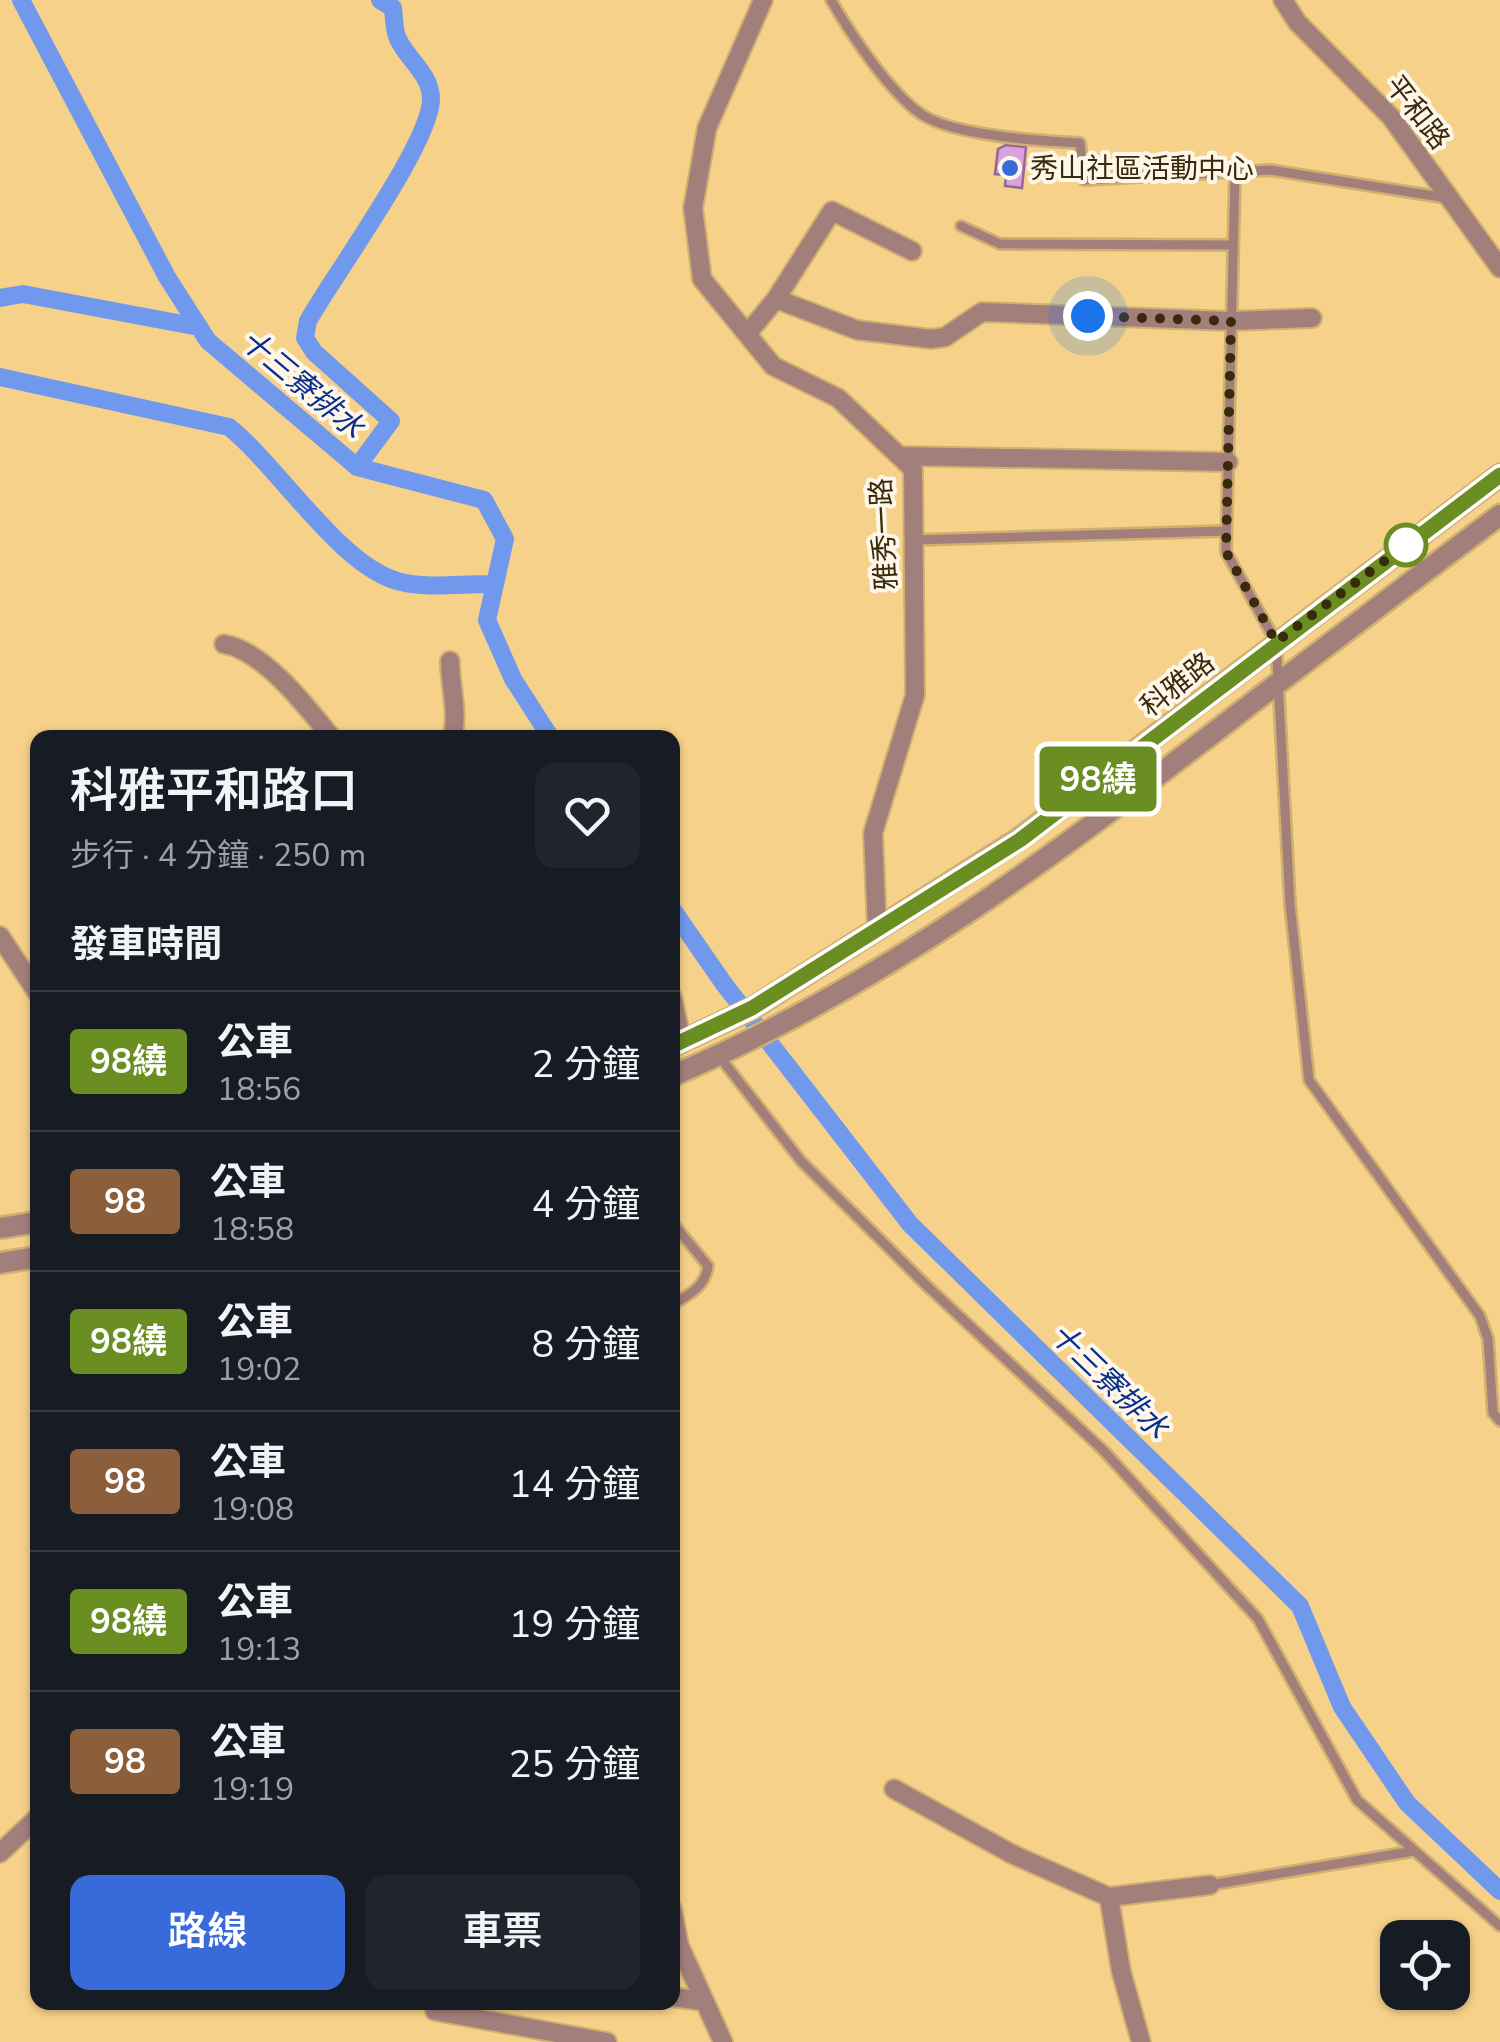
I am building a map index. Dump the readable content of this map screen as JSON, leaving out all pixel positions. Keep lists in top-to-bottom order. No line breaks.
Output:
{"streets":{"street":["平和路","雅秀一路","科雅路"]},"crossings":[["雅秀一路","科雅路"]],"water":["十三寮排水"],"places":["秀山社區活動中心"],"lines":["bus line 98繞"],"page":{"on_map":"98繞","heading":[["科雅平和路口","步行 · 4 分鐘 · 250 m"],"發車時間"],"list":[{"mark":"98繞","name":"公車","note":"18:56","value":"2 分鐘"},{"mark":"98","name":"公車","note":"18:58","value":"4 分鐘"},{"mark":"98繞","name":"公車","note":"19:02","value":"8 分鐘"},{"mark":"98","name":"公車","note":"19:08","value":"14 分鐘"},{"mark":"98繞","name":"公車","note":"19:13","value":"19 分鐘"},{"mark":"98","name":"公車","note":"19:19","value":"25 分鐘"}],"buttons":["路線","車票"]}}
